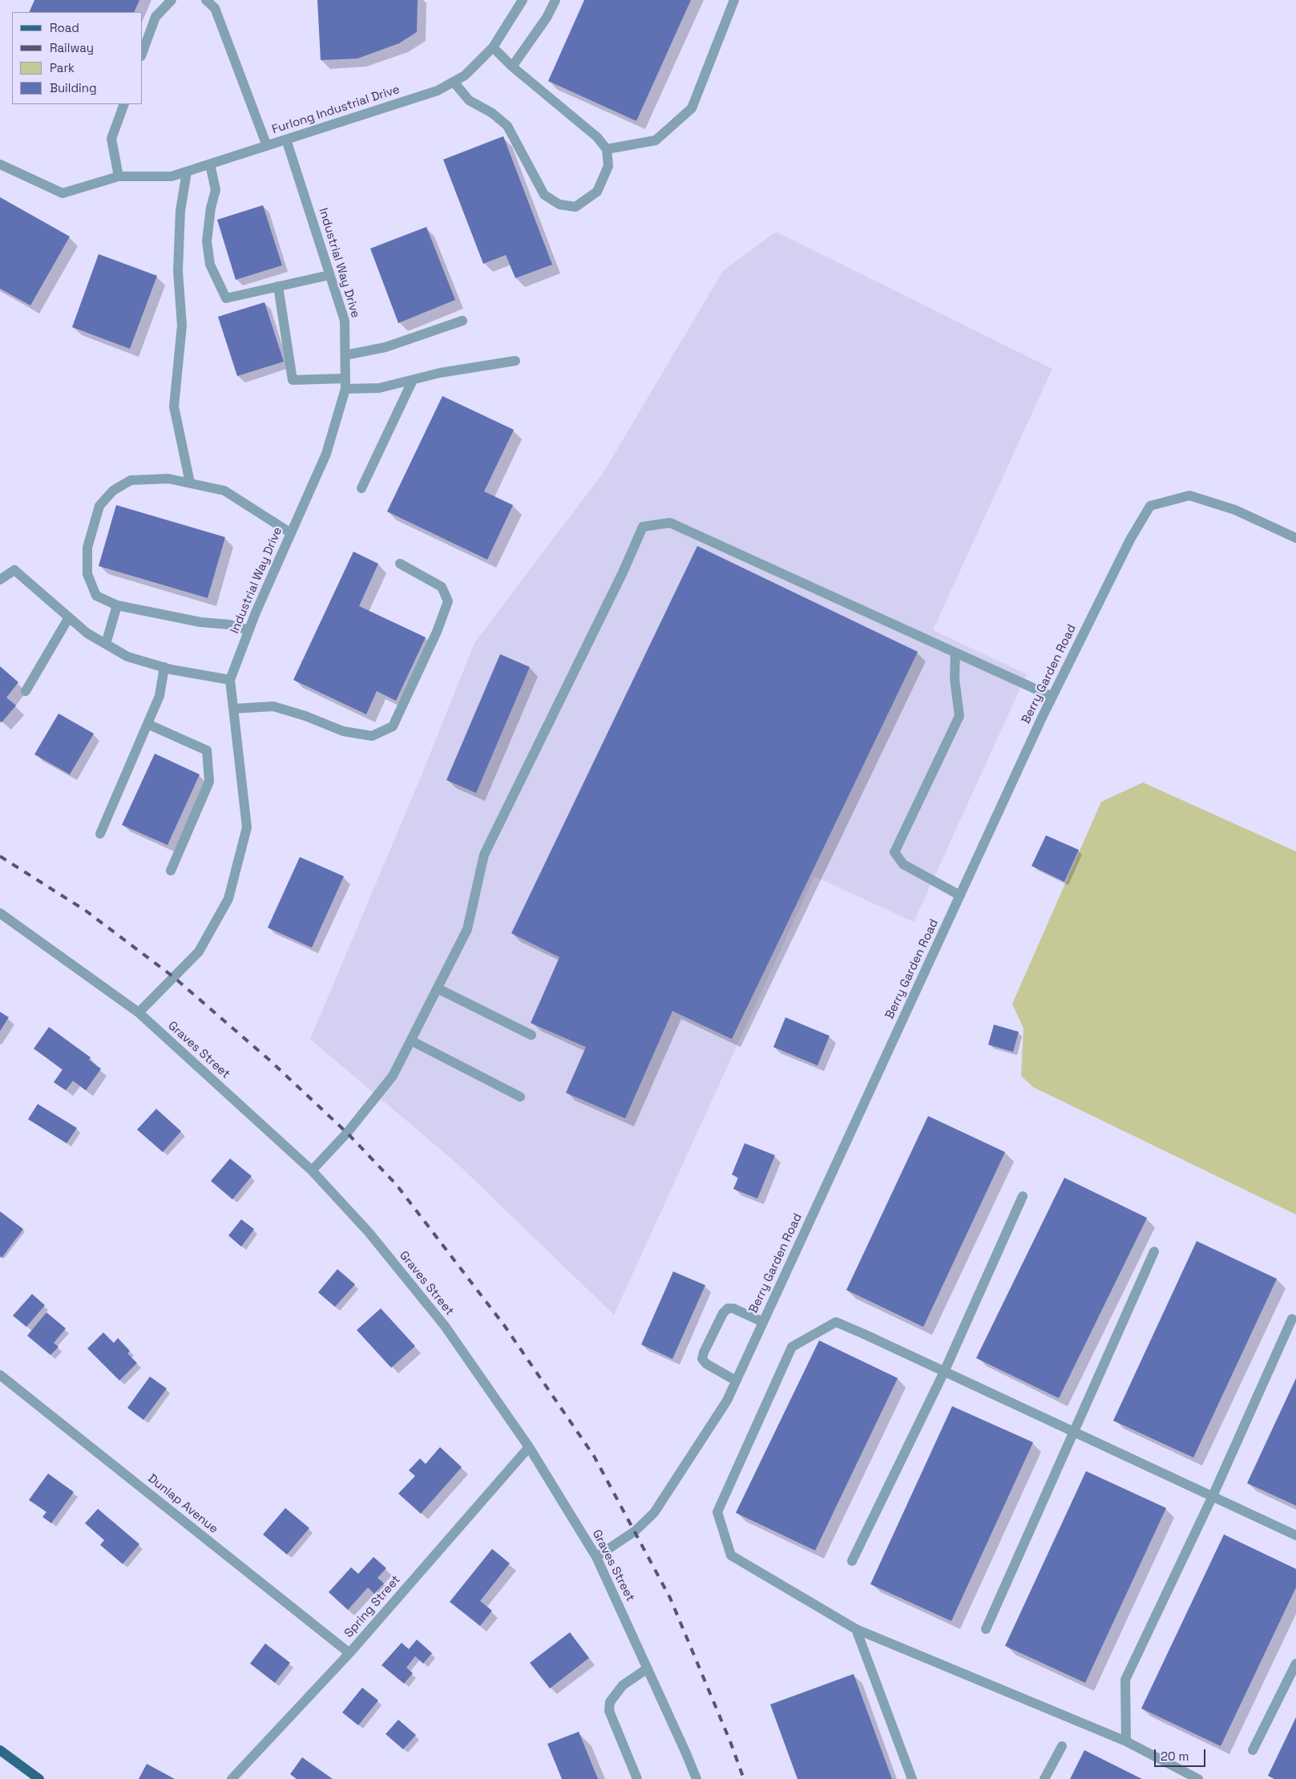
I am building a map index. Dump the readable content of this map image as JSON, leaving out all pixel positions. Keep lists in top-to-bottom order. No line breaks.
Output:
{"streets":{"street":["Furlong Industrial Drive","Industrial Way Drive","Berry Garden Road","Graves Street","Dunlap Avenue","Spring Street"]},"crossings":[["Furlong Industrial Drive","Industrial Way Drive"],["Industrial Way Drive","Graves Street"],["Berry Garden Road","Graves Street"],["Graves Street","Spring Street"],["Dunlap Avenue","Spring Street"]],"legend":["Road","Railway","Park","Building"],"scale_bar":"20 m"}
